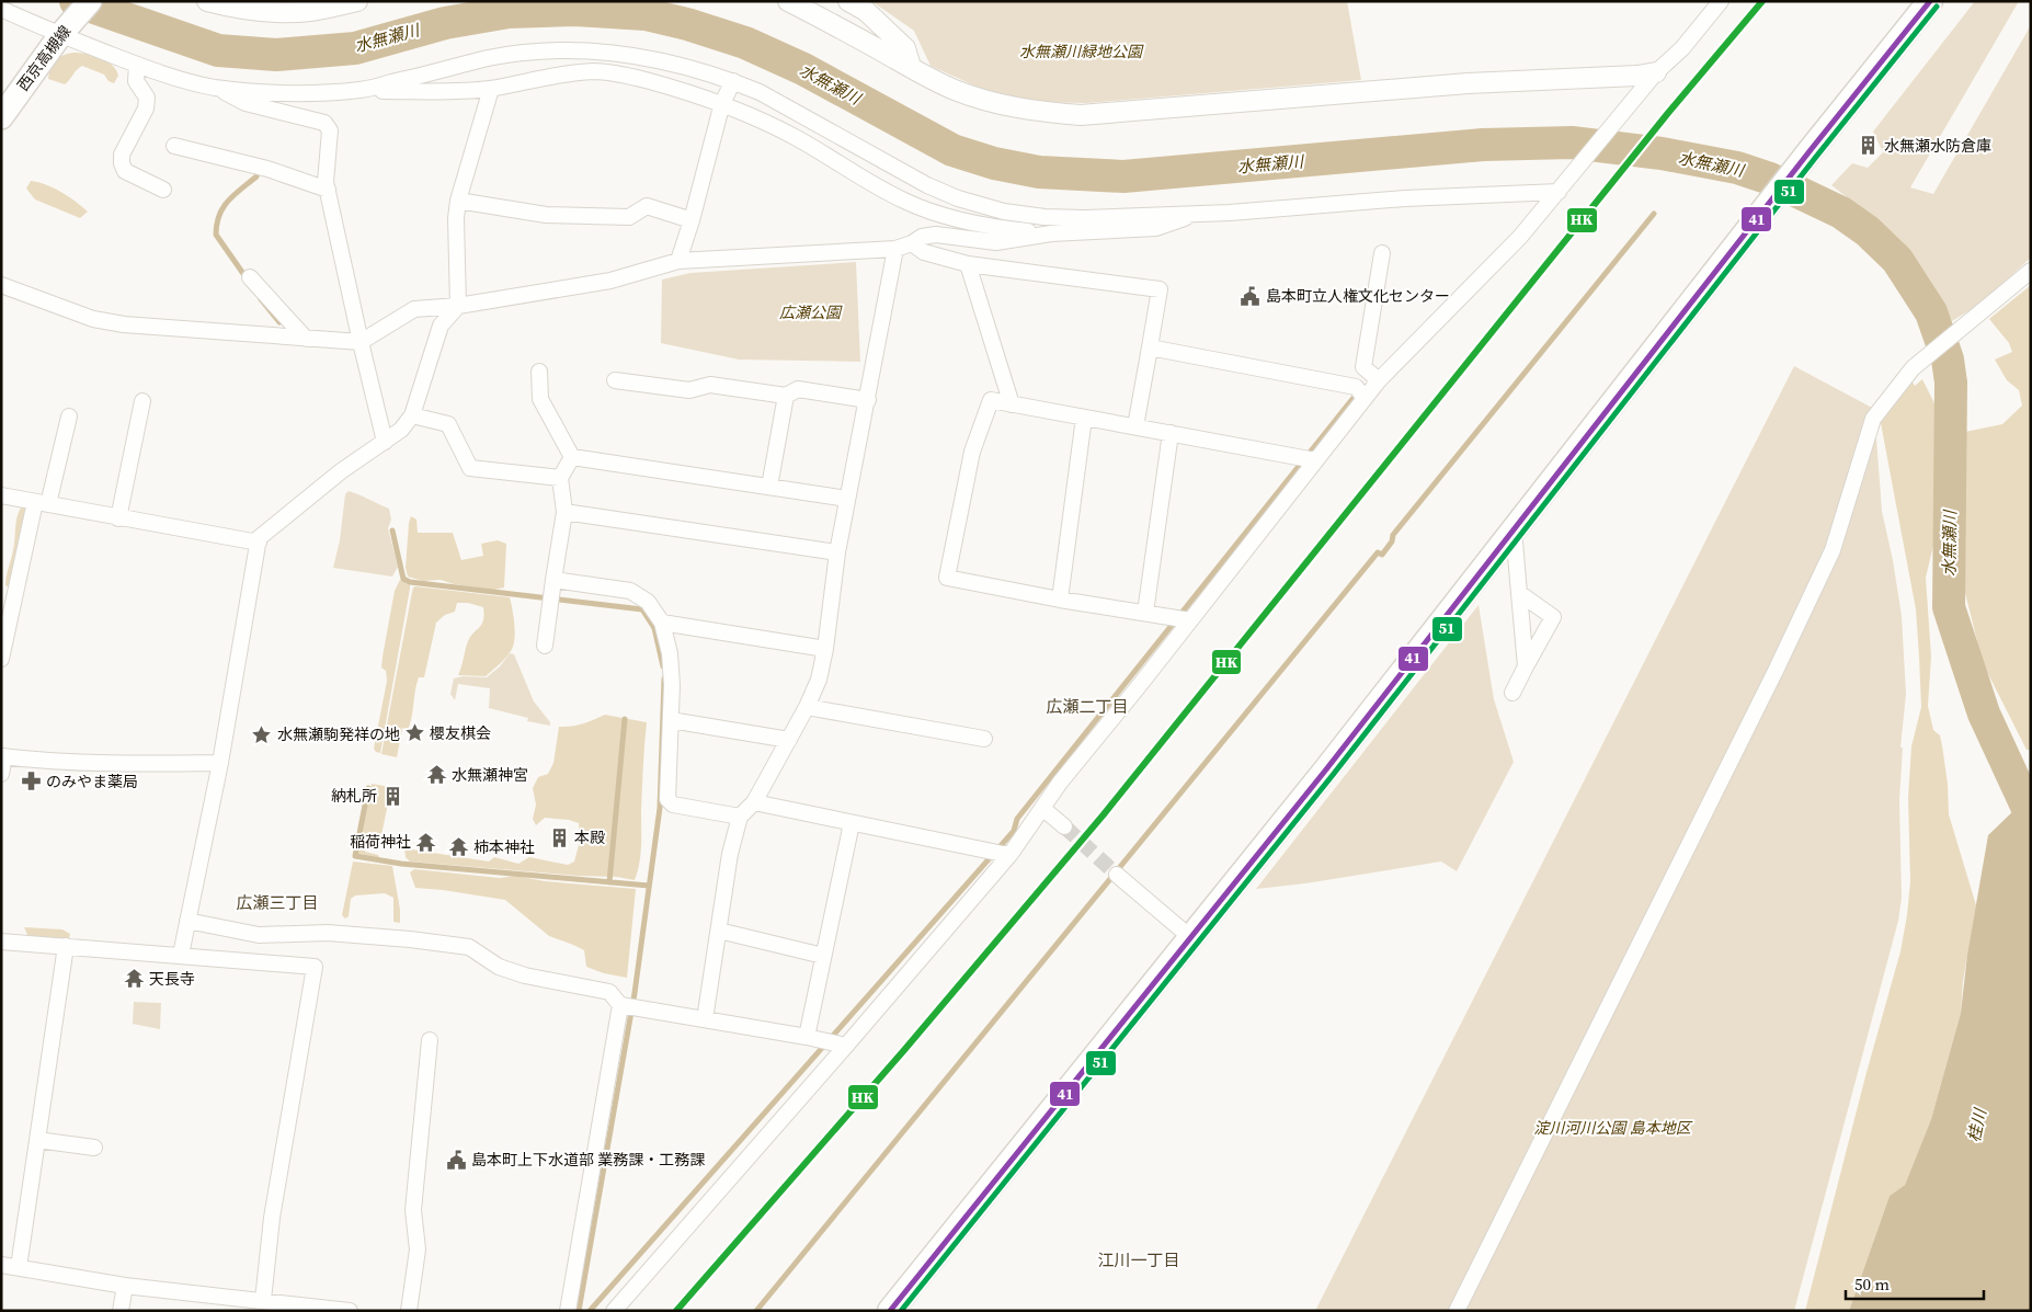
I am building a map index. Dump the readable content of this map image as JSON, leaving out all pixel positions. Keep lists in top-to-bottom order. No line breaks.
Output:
{"streets":{"main road":["西京高槻線"]},"districts":["広瀬二丁目","広瀬三丁目","江川一丁目"],"water":["水無瀬川","桂川"],"parks":["水無瀬川緑地公園","広瀬公園","淀川河川公園 島本地区"],"places":{"building":["水無瀬水防倉庫","納札所","本殿"],"public building":["島本町立人権文化センター","島本町上下水道部 業務課・工務課"],"place":["櫻友棋会","水無瀬駒発祥の地"],"temple":["水無瀬神宮","稲荷神社","柿本神社","天長寺"],"pharmacy":["のみやま薬局"]},"lines":["transit line HK","transit line 41","transit line 51"],"scale_bar":"50 m"}
